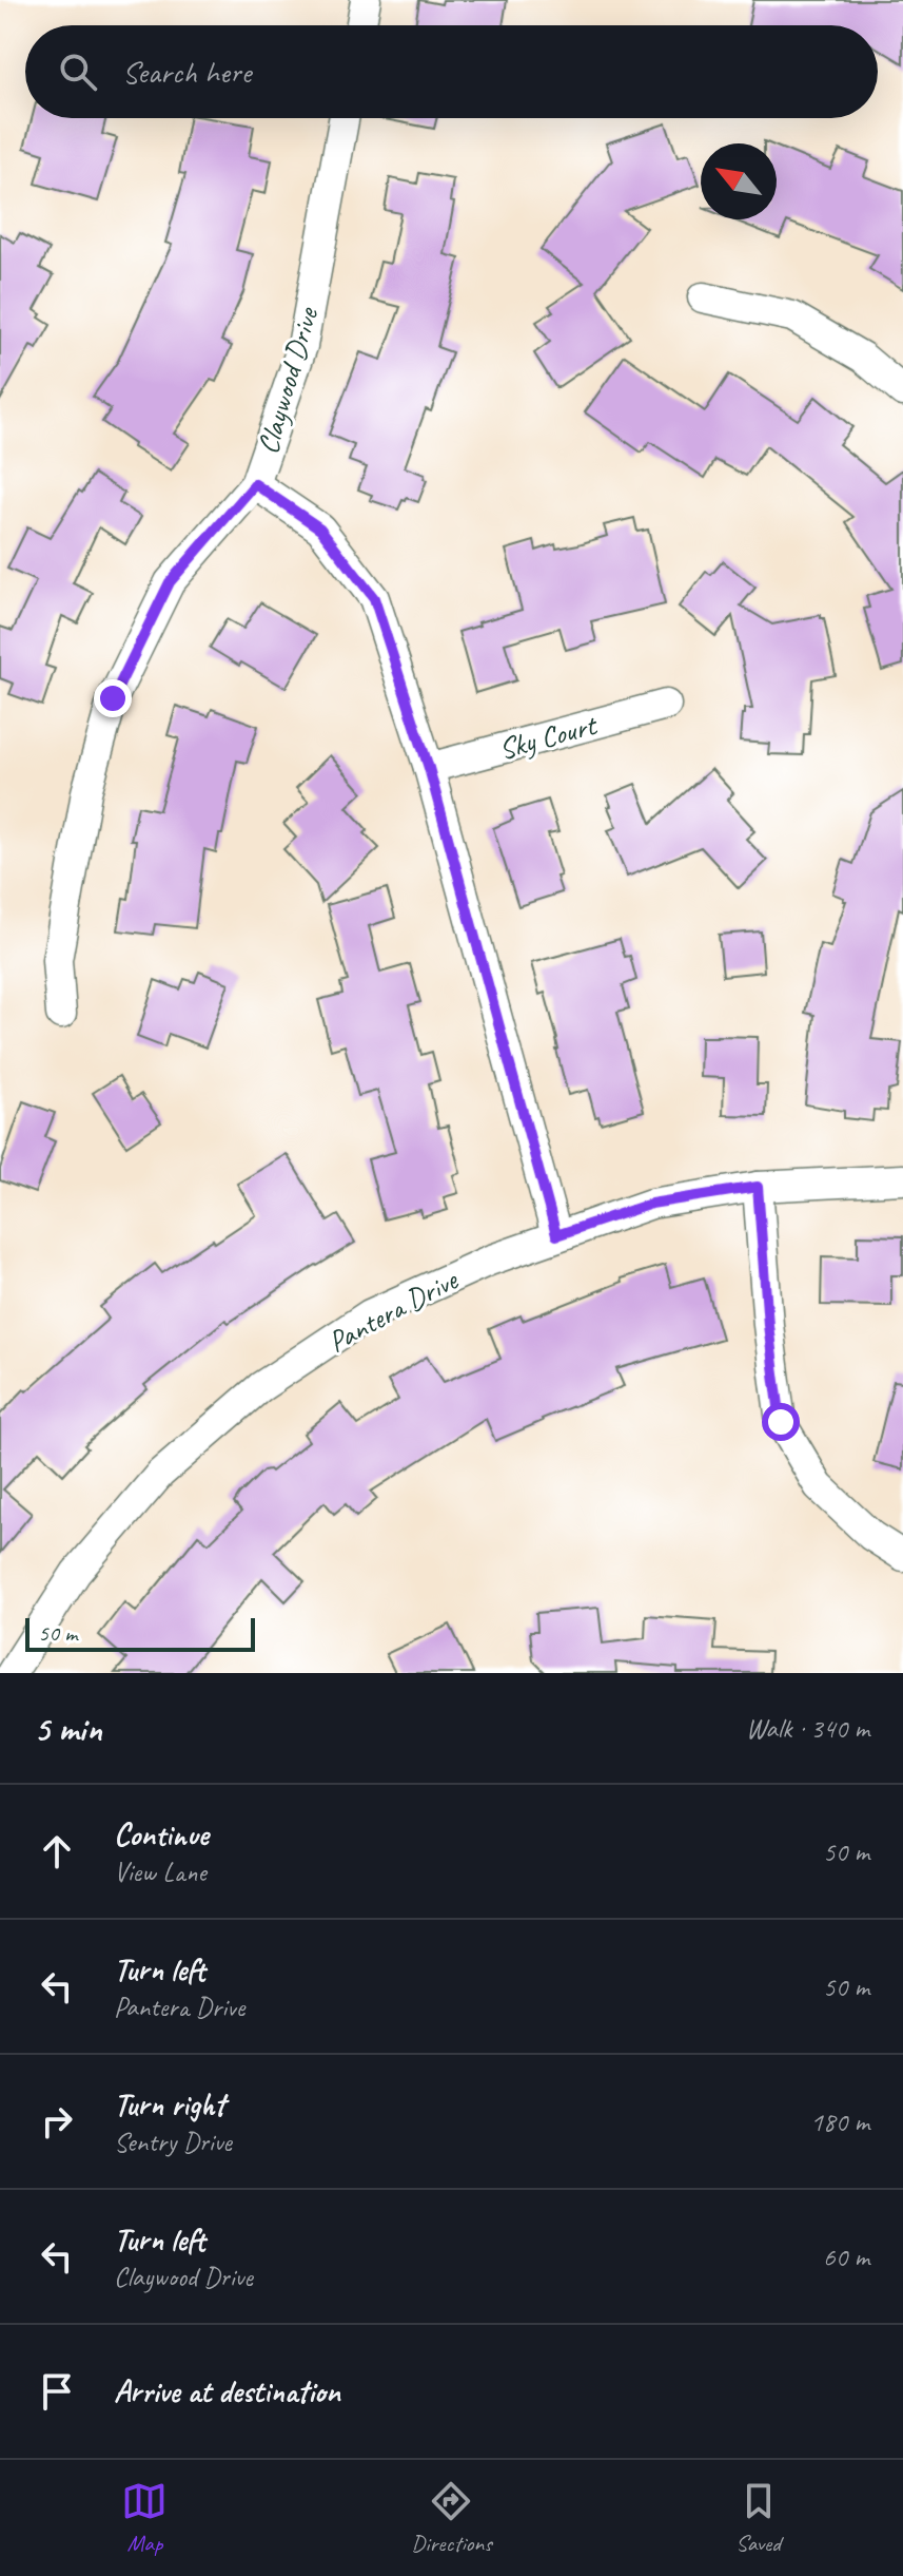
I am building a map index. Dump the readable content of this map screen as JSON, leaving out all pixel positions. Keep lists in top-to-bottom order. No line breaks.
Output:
{"streets":{"street":["Claywood Drive","Sky Court","Pantera Drive"]},"scale_bar":"50 m","north":"top left","page":{"search":"Search here","scale":"50 m","heading":["5 min","Walk · 340 m"],"list":[["Continue","View Lane","50 m"],["Turn left","Pantera Drive","50 m"],["Turn right","Sentry Drive","180 m"],["Turn left","Claywood Drive","60 m"],"Arrive at destination"],"nav":["Map","Directions","Saved"]}}
